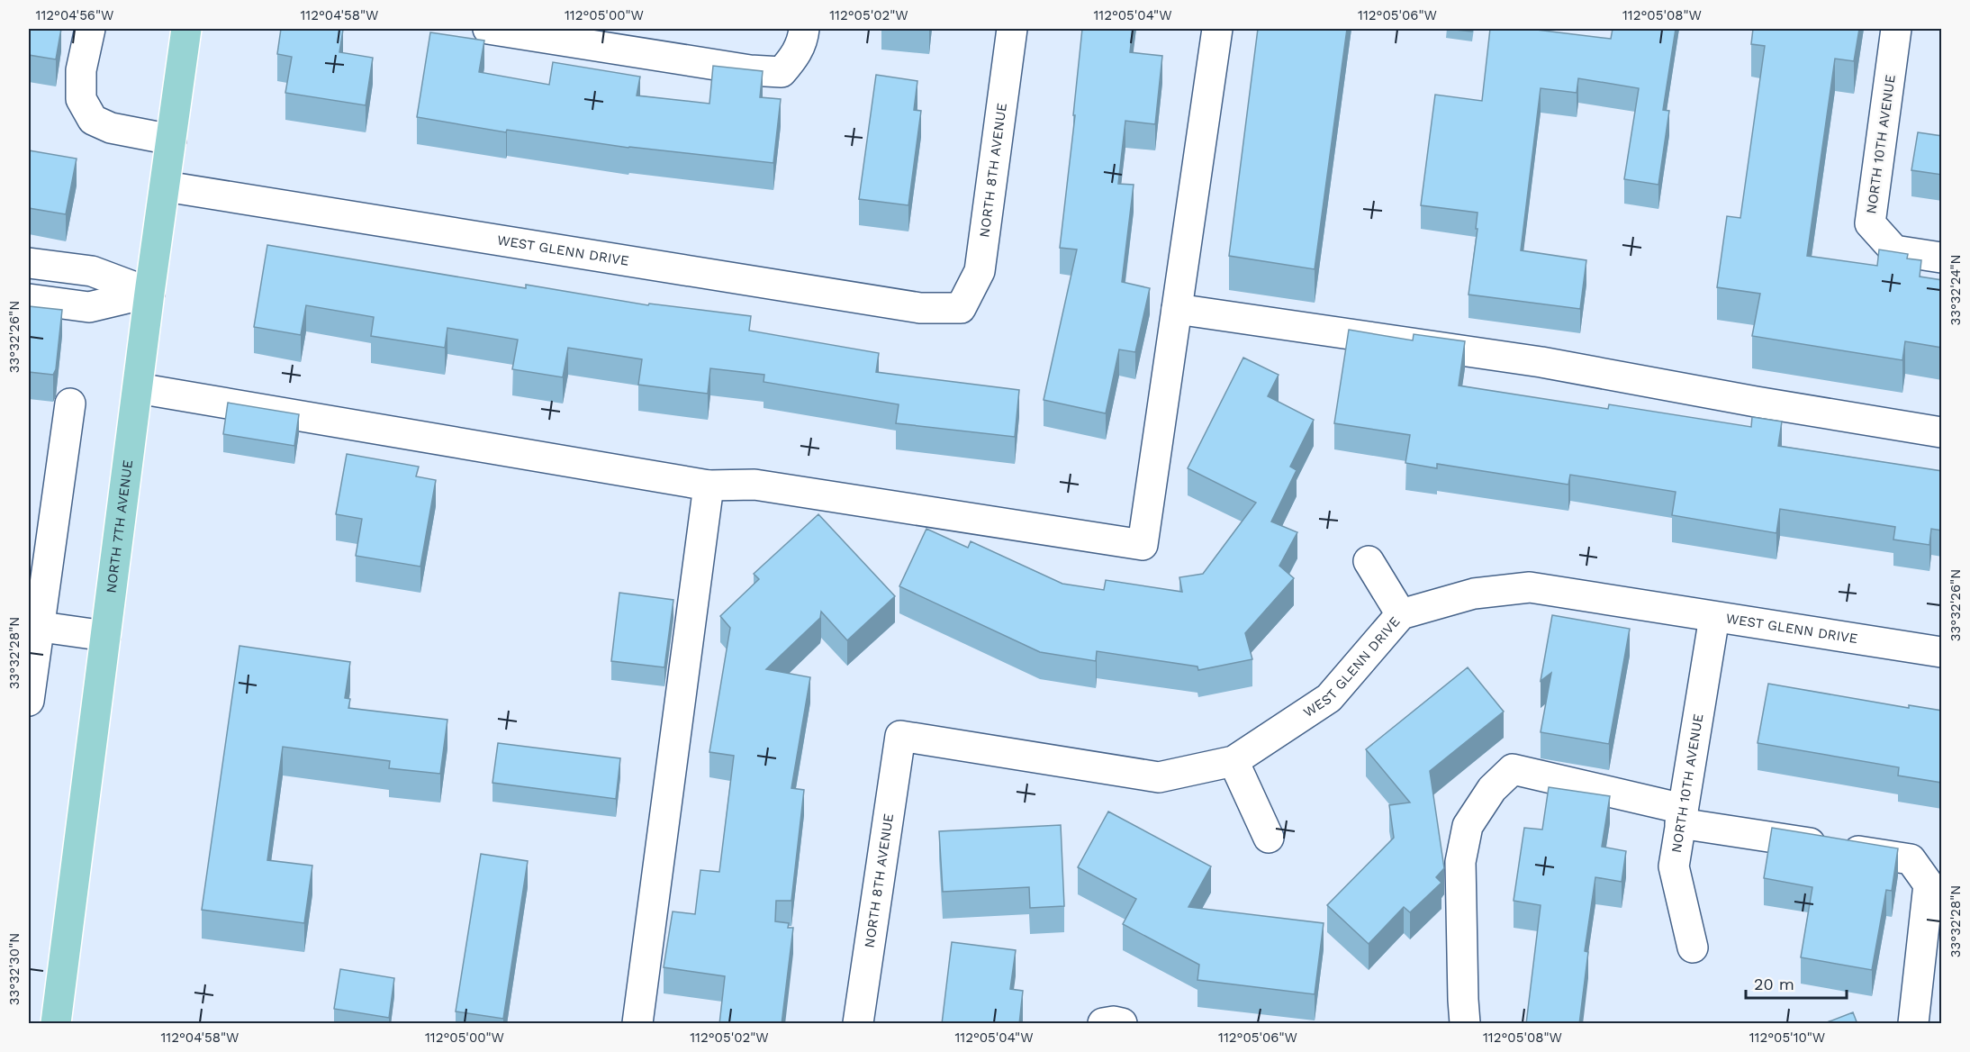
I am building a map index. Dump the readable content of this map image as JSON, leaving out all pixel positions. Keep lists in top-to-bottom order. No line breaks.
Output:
{"streets":{"main road":["NORTH 7TH AVENUE"],"street":["NORTH 10TH AVENUE","NORTH 8TH AVENUE","WEST GLENN DRIVE"]},"crossings":[["NORTH 10TH AVENUE","WEST GLENN DRIVE"],["NORTH 8TH AVENUE","WEST GLENN DRIVE"],["WEST GLENN DRIVE","NORTH 7TH AVENUE"]],"scale_bar":"20 m","coordinates":["112°04'56\"W","112°04'58\"W","112°05'00\"W","112°05'02\"W","112°05'04\"W","112°05'06\"W","112°05'08\"W","33°32'24\"N","33°32'26\"N","33°32'28\"N","33°32'30\"N","112°05'10\"W"]}
